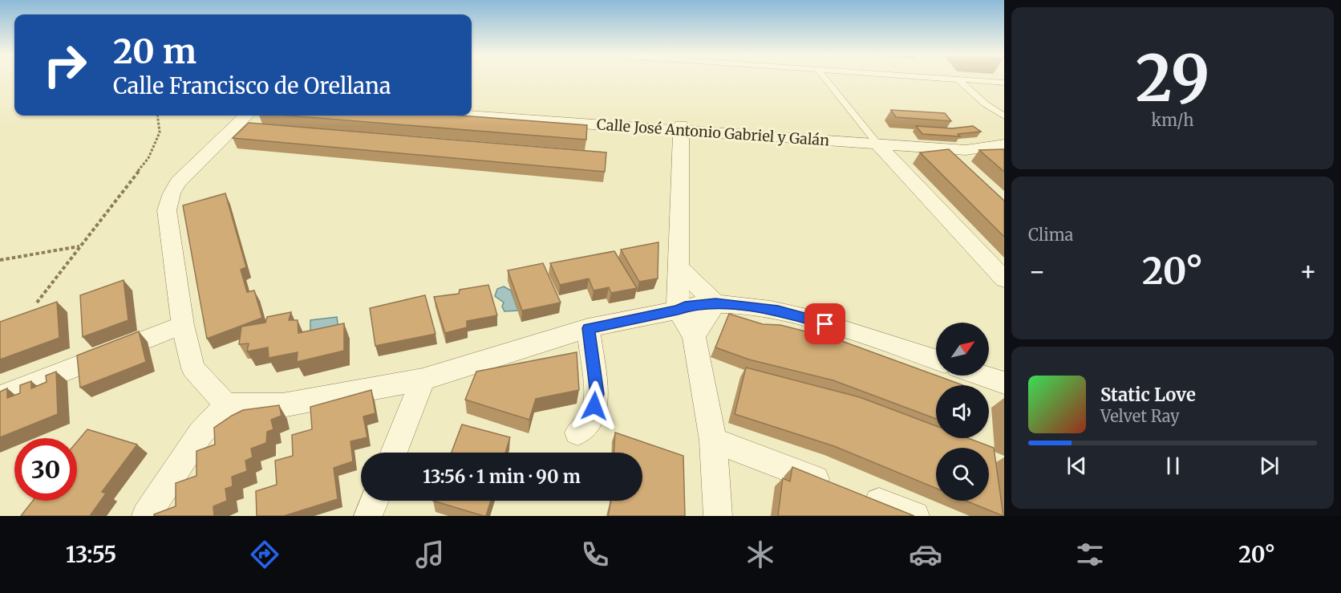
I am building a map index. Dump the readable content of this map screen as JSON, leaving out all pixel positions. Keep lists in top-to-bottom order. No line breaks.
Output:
{"streets":{"street":["Calle José Antonio Gabriel y Galán"]},"north":"top right","page":{"tile":[["29","km/h"],"Clima"],"turn":["20 m","Calle Francisco de Orellana"],"heat":["−","20°","+"],"song":["Static Love","Velvet Ray"],"limit":"30","trip":"13:56 · 1 min · 90 m","tabs":["13:55","20°"]}}
